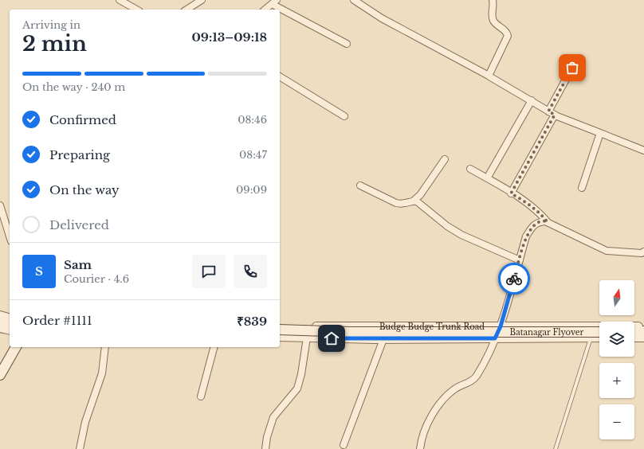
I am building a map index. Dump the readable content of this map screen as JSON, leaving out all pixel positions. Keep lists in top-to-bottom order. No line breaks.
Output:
{"streets":{"main road":["Batanagar Flyover"],"street":["Budge Budge Trunk Road"]},"north":"top","page":{"heading":["2 min","Arriving in","09:13–09:18"],"panel":["Sam","Courier · 4.6","Order #1111","₹839"],"bar":"On the way · 240 m","list":[["Confirmed","08:46"],["Preparing","08:47"],["On the way","09:09"],"Delivered"],"round":"S","map_buttons":["+","−"]}}
